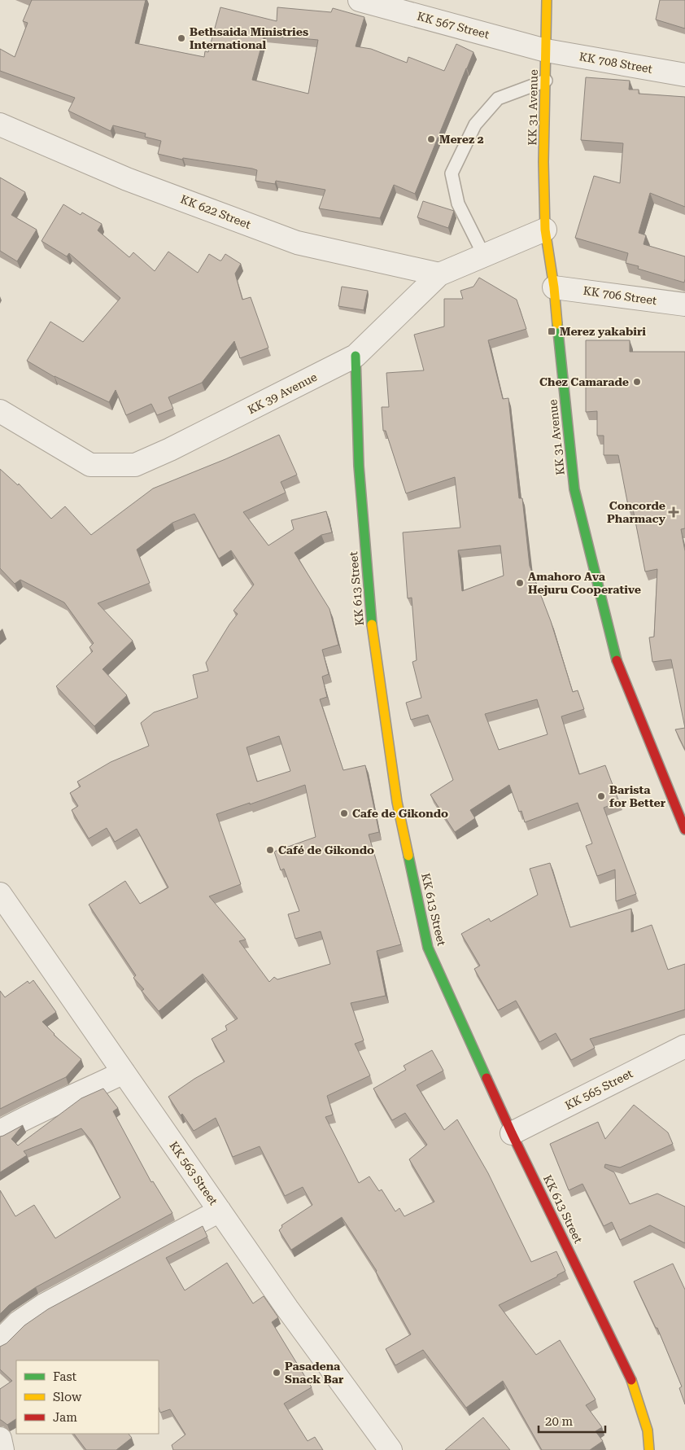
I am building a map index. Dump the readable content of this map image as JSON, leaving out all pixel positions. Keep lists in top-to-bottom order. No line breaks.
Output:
{"streets":{"street":["KK 567 Street","KK 708 Street","KK 31 Avenue","KK 622 Street","KK 706 Street","KK 39 Avenue","KK 613 Street","KK 565 Street","KK 563 Street"]},"crossings":[["KK 567 Street","KK 708 Street"],["KK 567 Street","KK 31 Avenue"],["KK 708 Street","KK 31 Avenue"],["KK 31 Avenue","KK 706 Street"],["KK 31 Avenue","KK 39 Avenue"],["KK 622 Street","KK 39 Avenue"],["KK 39 Avenue","KK 613 Street"],["KK 613 Street","KK 565 Street"]],"places":{"other":["Bethsaida Ministries International","Merez 2","Chez Camarade","Amahoro Ava Hejuru Cooperative","Barista for Better","Cafe de Gikondo","Café de Gikondo","Pasadena Snack Bar"],"transit":["Merez yakabiri"],"health":["Concorde Pharmacy"]},"legend":["Fast","Slow","Jam"],"scale_bar":"20 m"}
